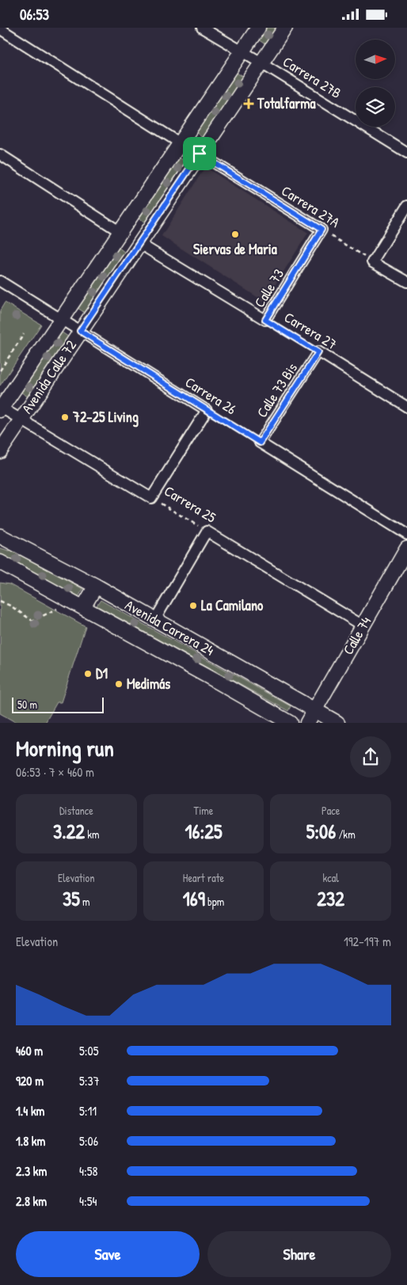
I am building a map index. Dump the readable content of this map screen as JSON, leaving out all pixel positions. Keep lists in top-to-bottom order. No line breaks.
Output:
{"streets":{"main road":["Avenida Calle 72","Avenida Carrera 24","Calle 74"],"street":["Carrera 27B","Carrera 27A","Calle 73","Carrera 27","Calle 73 Bis","Carrera 26","Carrera 25"]},"crossings":[["Carrera 27B","Avenida Calle 72"],["Carrera 27A","Calle 73"],["Carrera 27A","Avenida Calle 72"],["Calle 73","Carrera 27"],["Carrera 27","Avenida Calle 72"],["Carrera 27","Calle 73 Bis"],["Avenida Calle 72","Carrera 26"],["Avenida Calle 72","Carrera 25"],["Calle 73 Bis","Carrera 26"],["Carrera 25","Calle 74"],["Avenida Carrera 24","Calle 74"]],"places":{"health":["Totalfarma"],"other":["Siervas de Maria","72-25 Living","La Camilano","D1","Medimás"]},"scale_bar":"50 m","north":"right","page":{"status":"06:53","scale":"50 m","heading":["Morning run","06:53 · 7 × 460 m"],"stats":[["Distance","3.22 km"],["Time","16:25"],["Pace","5:06 /km"],["Elevation","35 m"],["Heart rate","169 bpm"],["kcal","232"]],"chart":["Elevation","192–197 m"],"list":[{"name":"460 m","note":"5:05"},{"name":"920 m","note":"5:37"},{"name":"1.4 km","note":"5:11"},{"name":"1.8 km","note":"5:06"},{"name":"2.3 km","note":"4:58"},{"name":"2.8 km","note":"4:54"}],"buttons":["Save","Share"]}}
